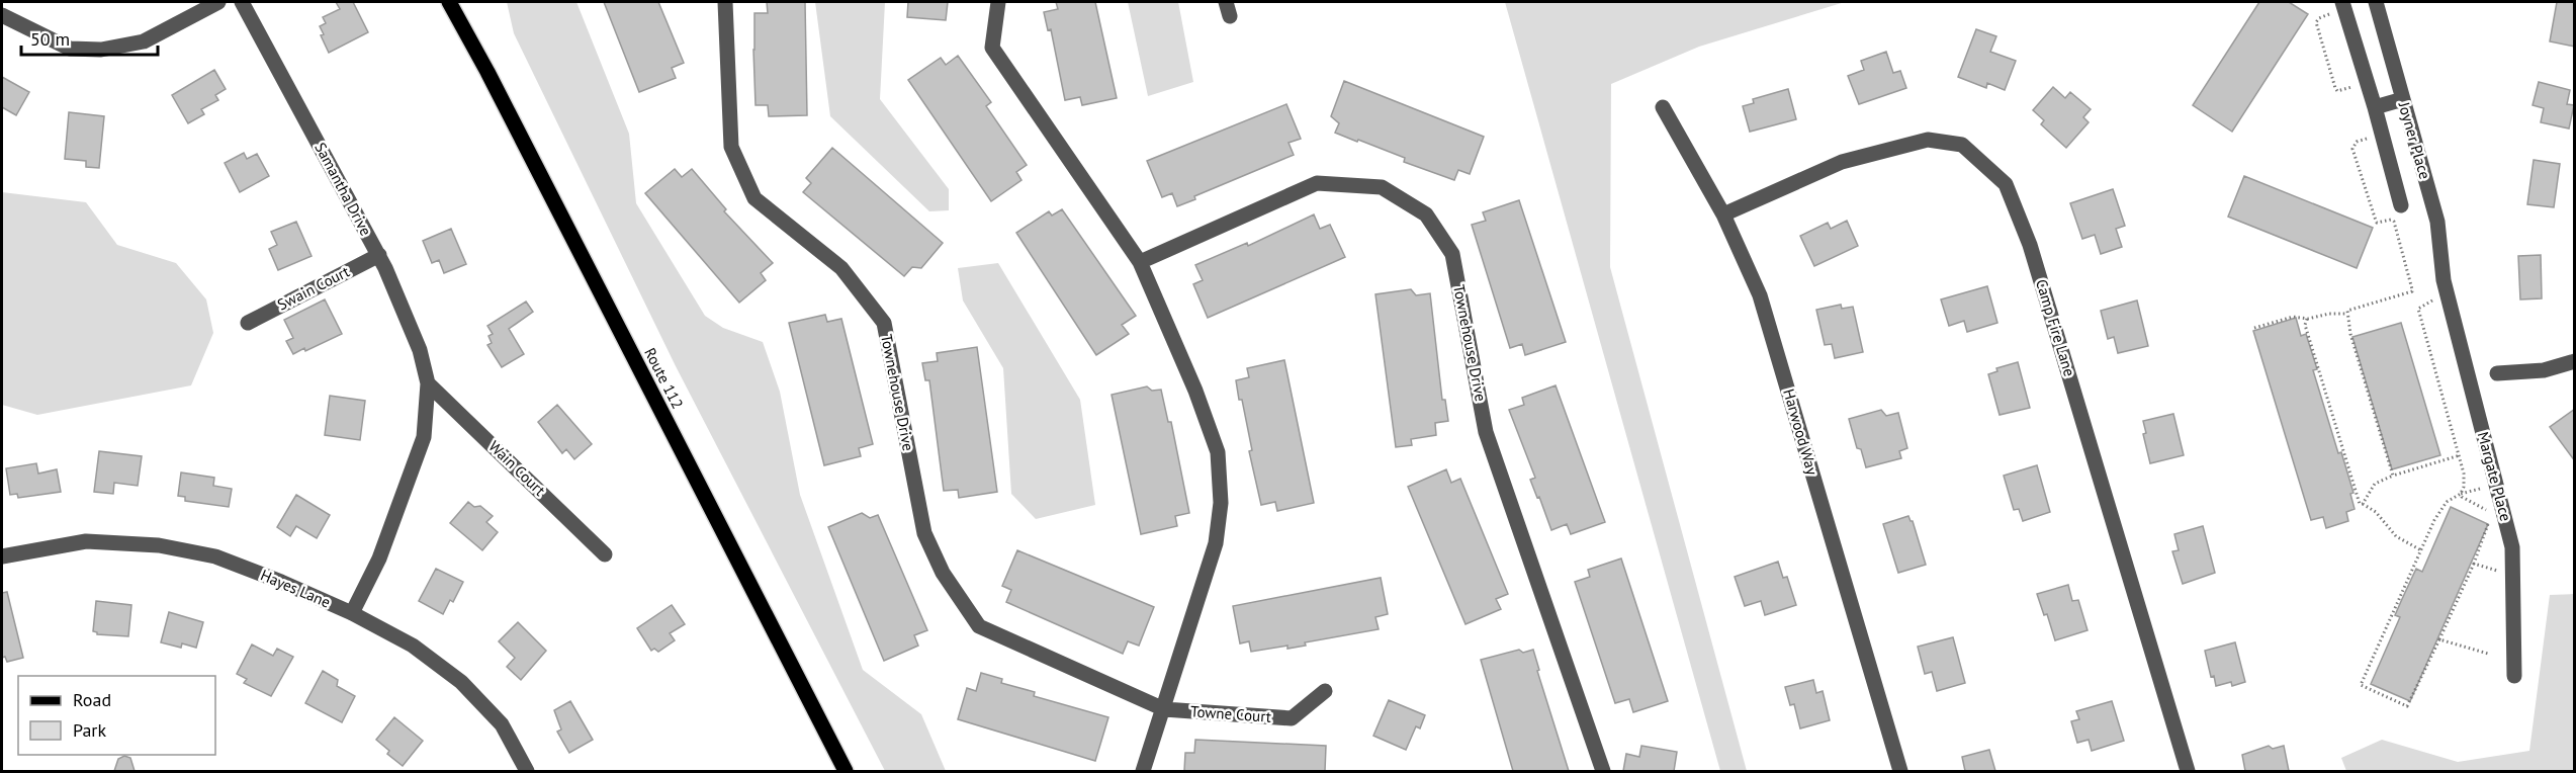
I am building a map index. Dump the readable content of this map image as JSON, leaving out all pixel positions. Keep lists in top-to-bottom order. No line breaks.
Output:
{"streets":{"main road":["Route 112"],"street":["Joyner Place","Samantha Drive","Swain Court","Camp Fire Lane","Townehouse Drive","Harwood Way","Wain Court","Margate Place","Hayes Lane","Towne Court"]},"crossings":[["Joyner Place","Margate Place"],["Samantha Drive","Swain Court"],["Samantha Drive","Wain Court"],["Camp Fire Lane","Harwood Way"],["Townehouse Drive","Towne Court"]],"legend":["Road","Park"],"scale_bar":"50 m"}
